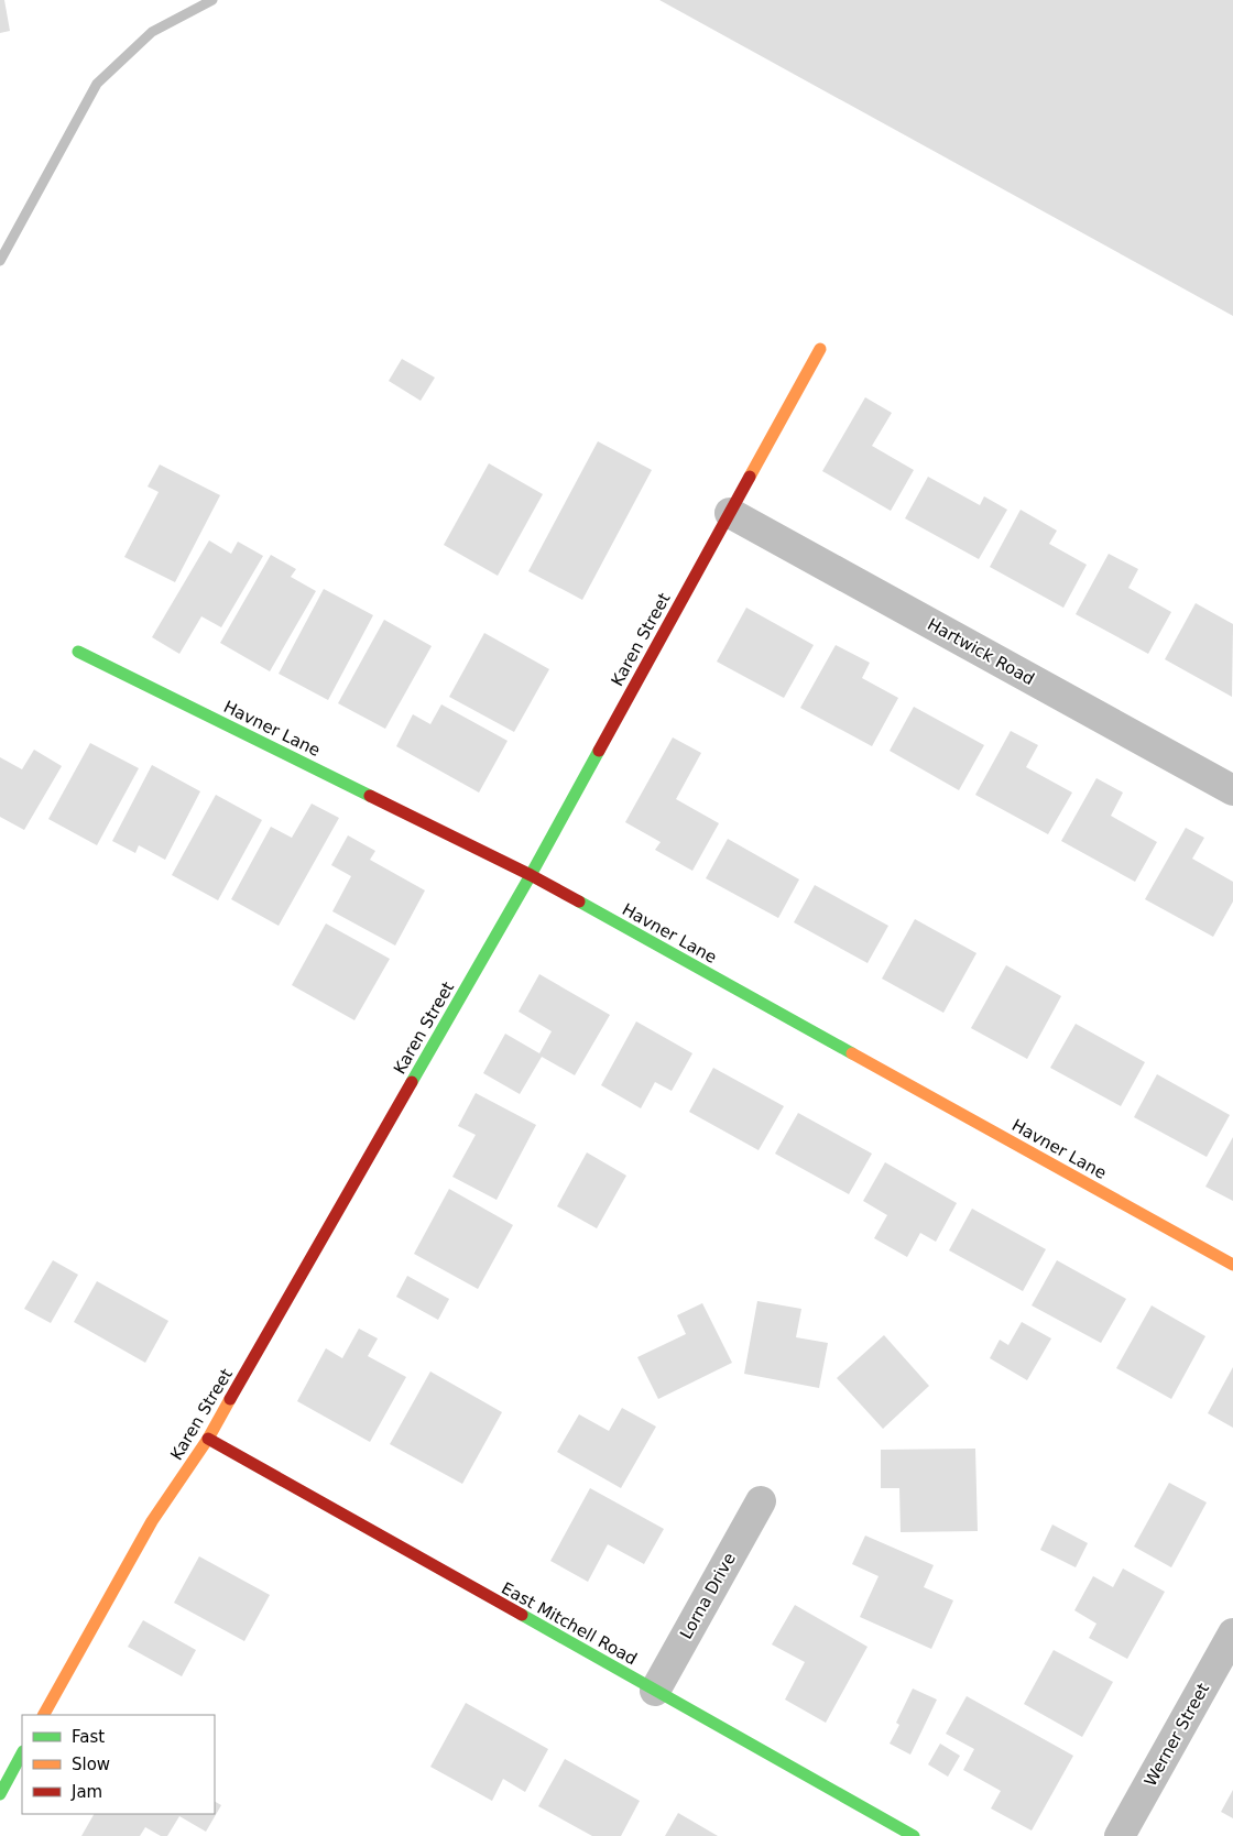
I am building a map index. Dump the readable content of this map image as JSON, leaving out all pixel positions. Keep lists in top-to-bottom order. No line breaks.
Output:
{"streets":{"street":["Karen Street","Hartwick Road","Havner Lane","Lorna Drive","East Mitchell Road","Werner Street"]},"crossings":[["Karen Street","Hartwick Road"],["Karen Street","Havner Lane"],["Karen Street","East Mitchell Road"],["Lorna Drive","East Mitchell Road"]],"legend":["Fast","Slow","Jam"]}
